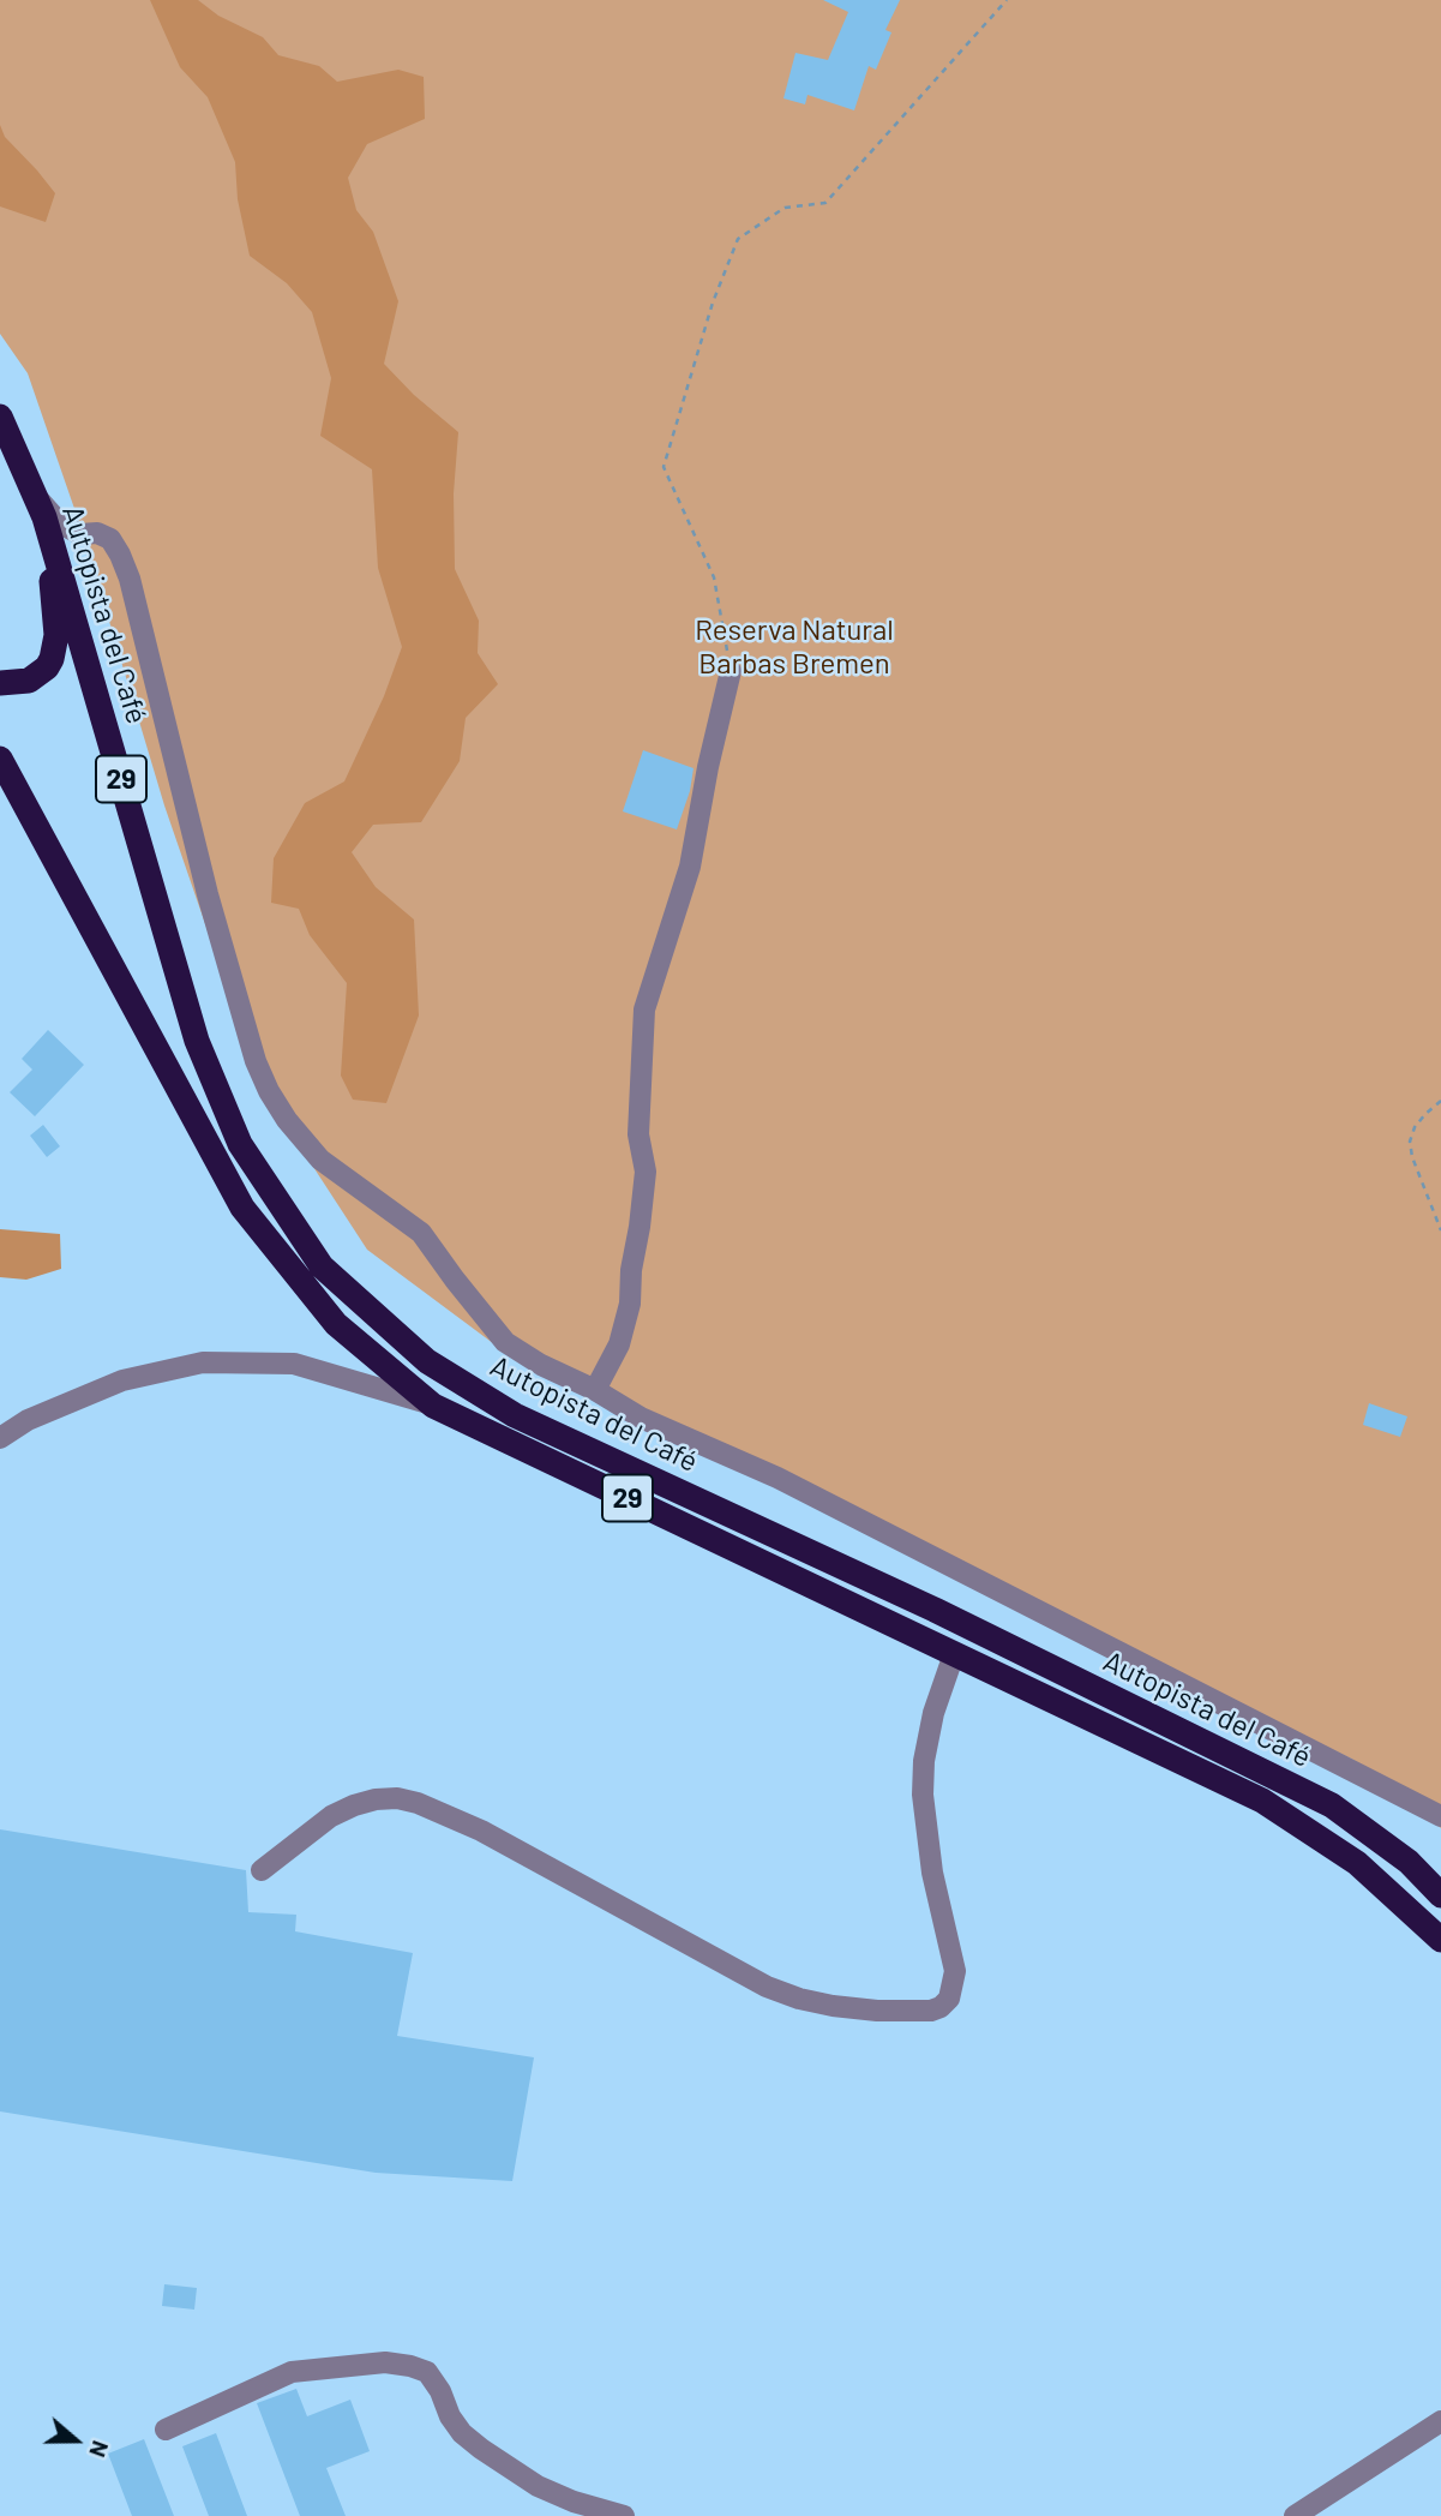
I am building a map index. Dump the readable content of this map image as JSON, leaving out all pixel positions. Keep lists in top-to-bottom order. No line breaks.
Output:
{"streets":{"highway":["Autopista del Café","29"]},"parks":["Reserva Natural Barbas Bremen"],"north":"right"}
